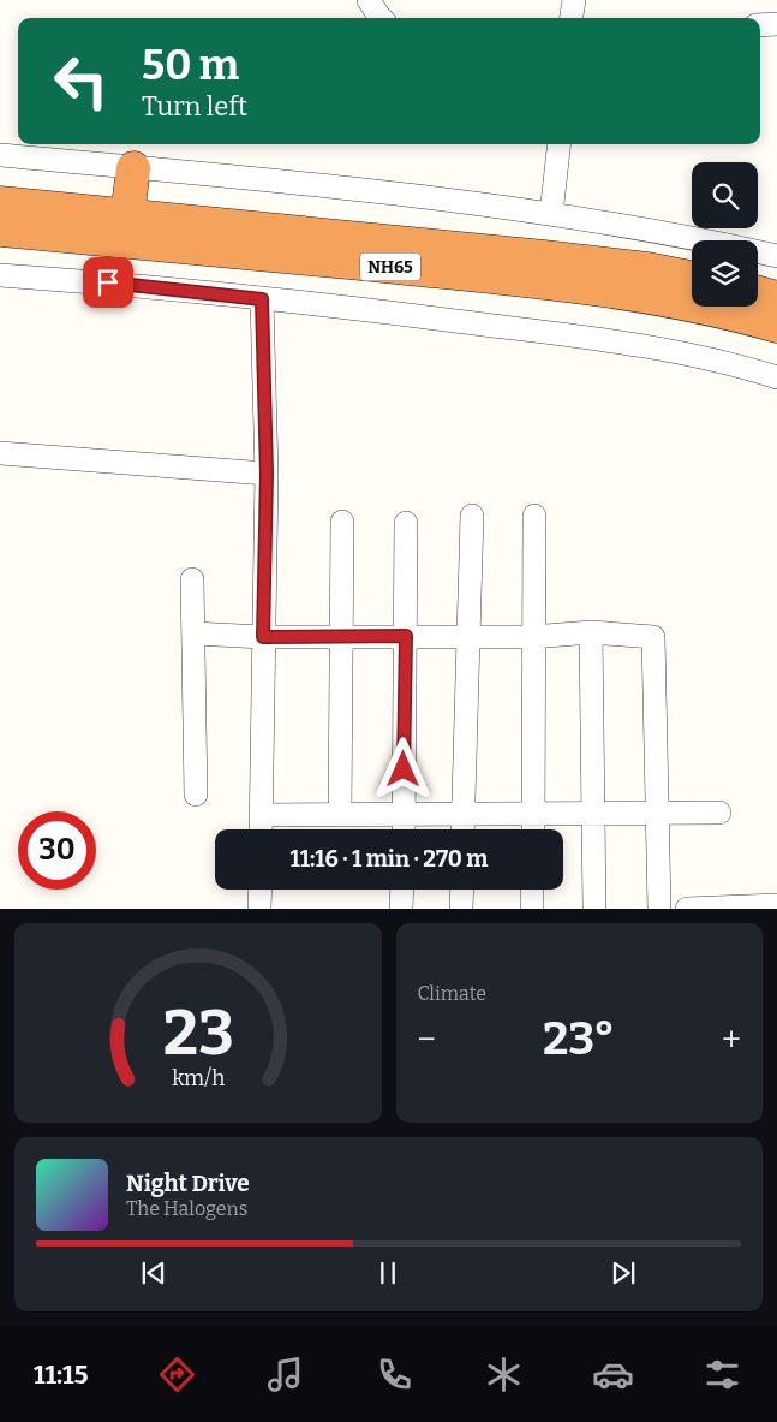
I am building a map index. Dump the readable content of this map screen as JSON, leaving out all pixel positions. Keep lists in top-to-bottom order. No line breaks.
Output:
{"streets":{"highway":["NH65"]},"page":{"turn":["50 m","Turn left"],"limit":"30","trip":"11:16 · 1 min · 270 m","tile":"Climate","heat":["−","23°","+"],"song":["Night Drive","The Halogens"],"tabs":"11:15","gauge":["23","km/h"]}}
